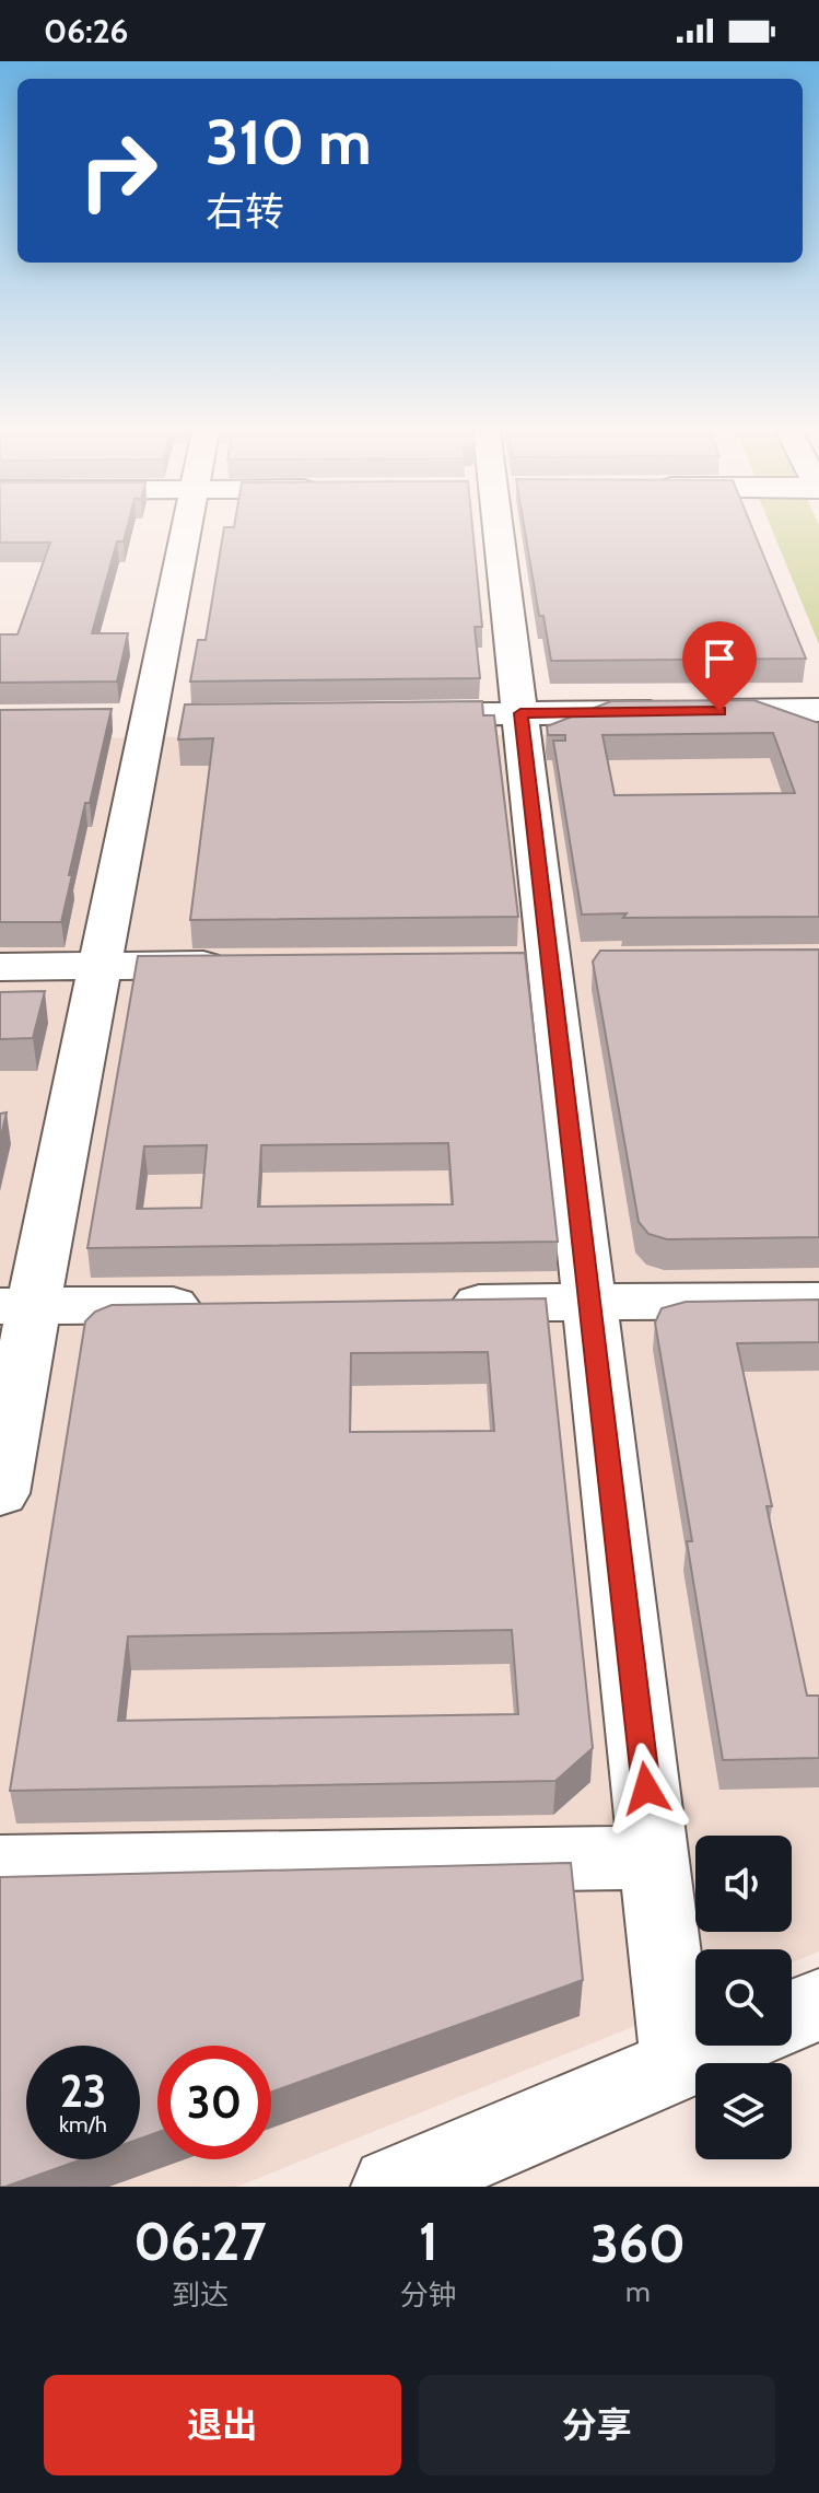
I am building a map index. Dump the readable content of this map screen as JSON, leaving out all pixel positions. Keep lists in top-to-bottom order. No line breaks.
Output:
{"page":{"status":"06:26","turn":["310 m","右转"],"speed":"23 km/h","limit":"30","eta":["06:27","到达","1","分钟","360","m"],"buttons":["退出","分享"]}}
